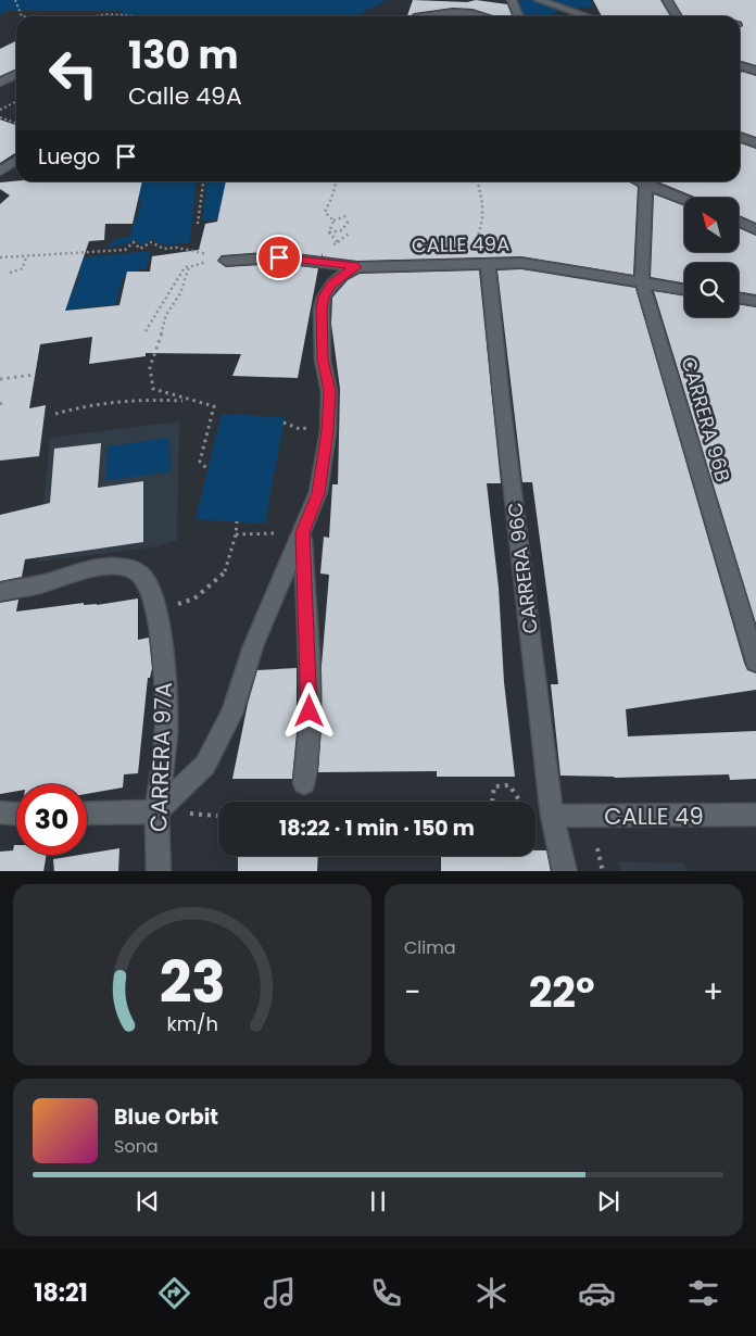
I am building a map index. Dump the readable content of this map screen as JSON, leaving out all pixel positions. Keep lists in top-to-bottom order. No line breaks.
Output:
{"streets":{"street":["CALLE 49A","CARRERA 96B","CARRERA 96C","CARRERA 97A","CALLE 49"]},"crossings":[["CALLE 49A","CARRERA 96B"],["CALLE 49A","CARRERA 96C"],["CARRERA 96C","CALLE 49"]],"north":"top left","page":{"turn":["130 m","Calle 49A"],"then":"Luego","limit":"30","trip":"18:22 · 1 min · 150 m","tile":"Clima","heat":["−","22°","+"],"song":["Blue Orbit","Sona"],"tabs":"18:21","gauge":["23","km/h"]}}
